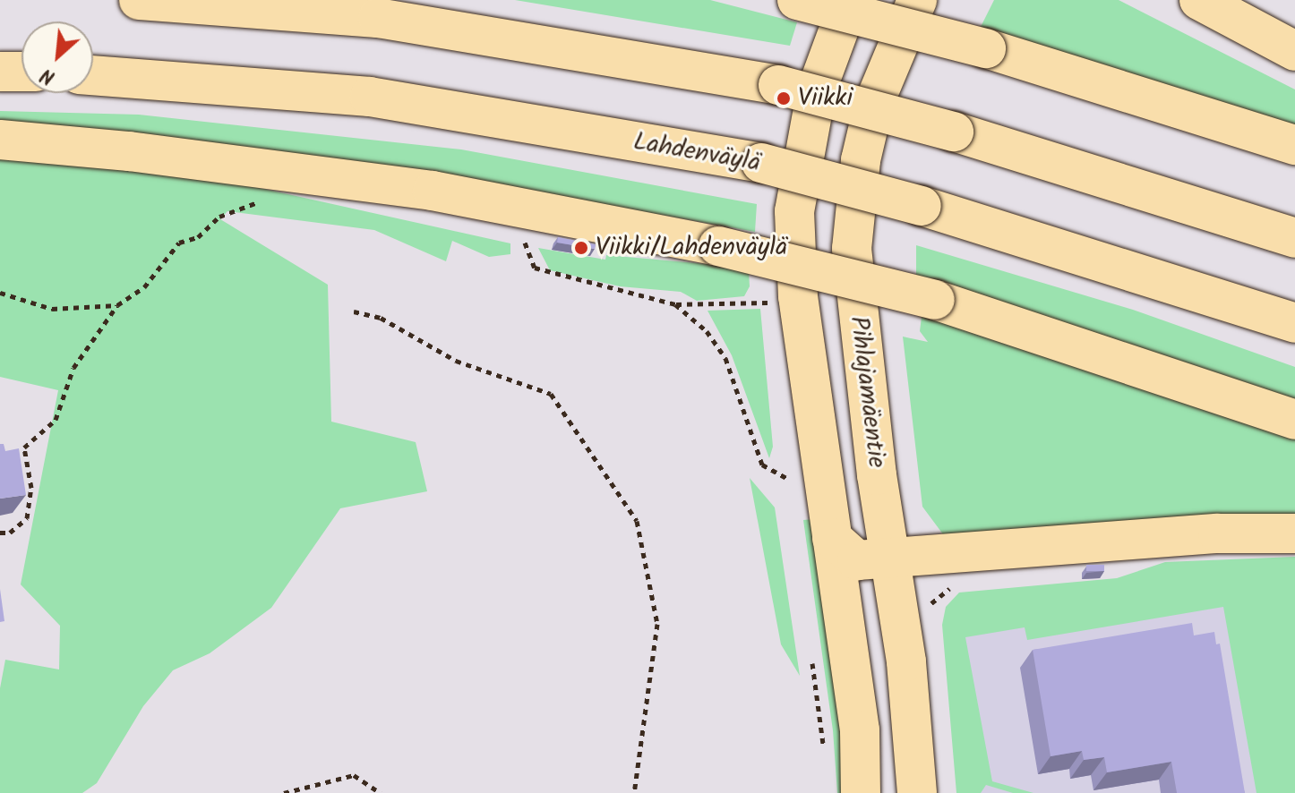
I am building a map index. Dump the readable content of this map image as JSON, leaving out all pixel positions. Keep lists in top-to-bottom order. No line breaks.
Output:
{"streets":{"main road":["Lahdenväylä","Pihlajamäentie"]},"places":["Viikki","Viikki/Lahdenväylä"],"north":"bottom left"}
